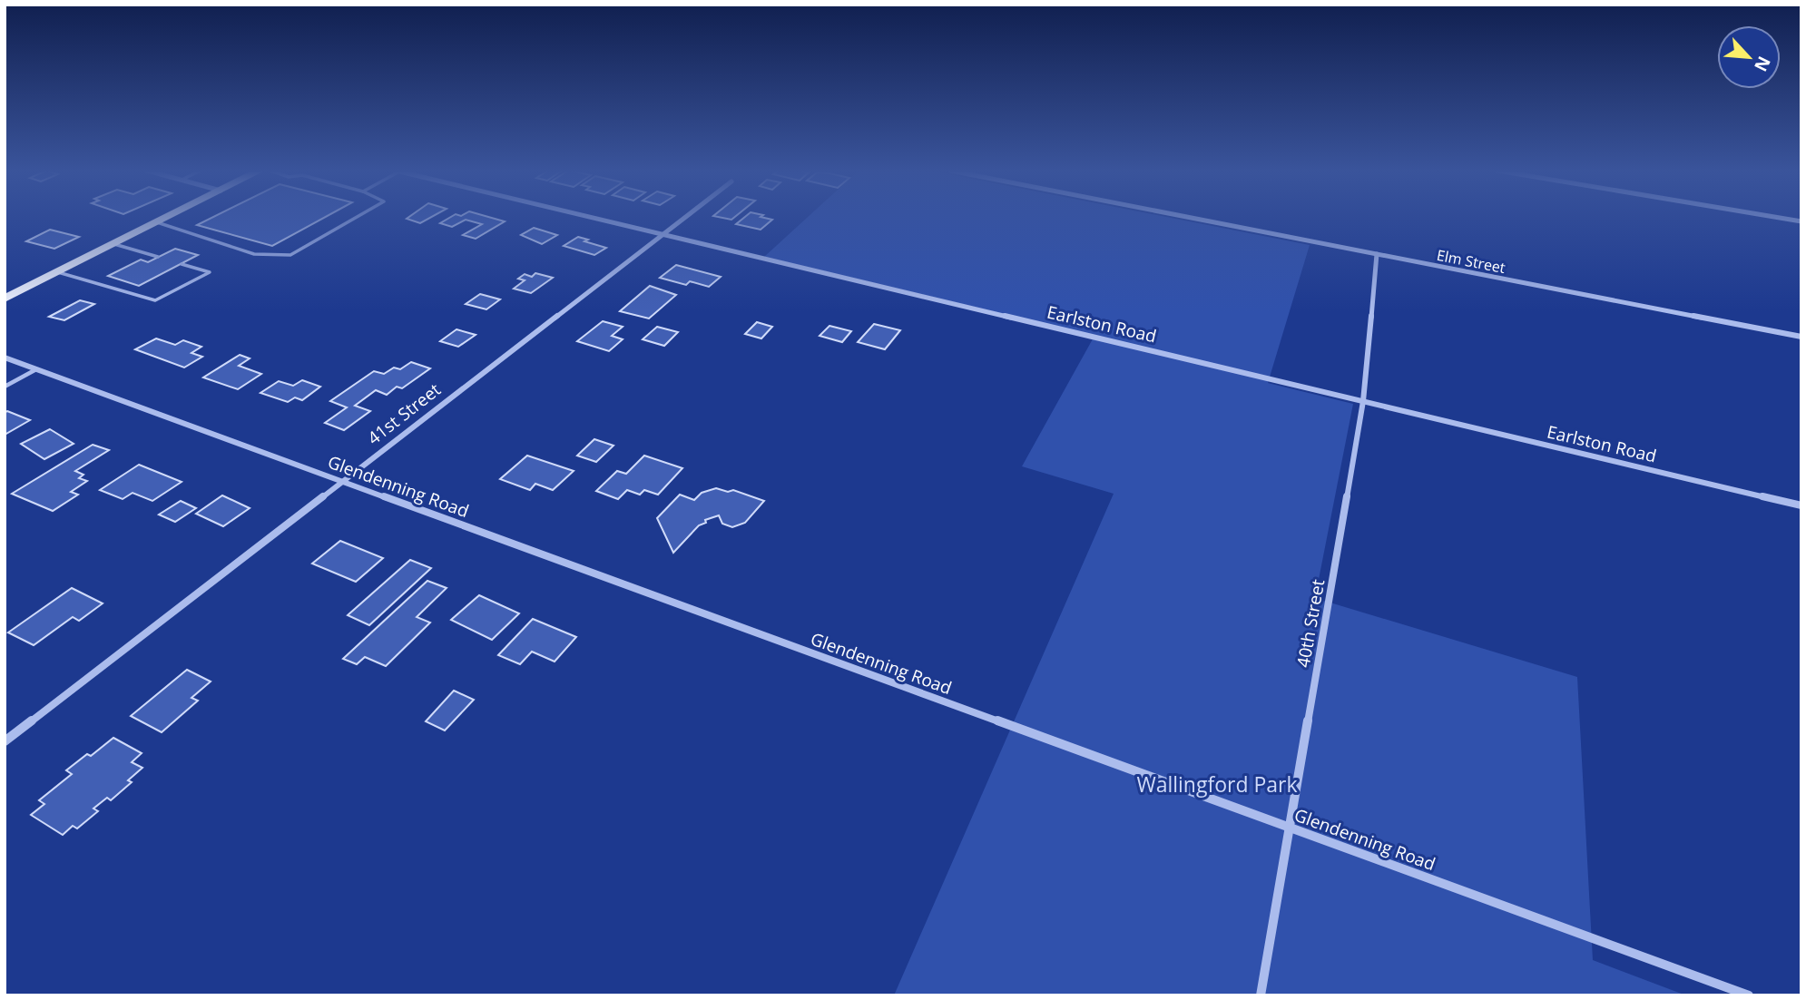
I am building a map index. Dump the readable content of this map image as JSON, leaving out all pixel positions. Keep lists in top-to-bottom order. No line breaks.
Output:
{"streets":{"street":["Elm Street","Earlston Road","41st Street","Glendenning Road","40th Street"]},"crossings":[["Elm Street","40th Street"],["Earlston Road","41st Street"],["Earlston Road","40th Street"],["41st Street","Glendenning Road"],["Glendenning Road","40th Street"]],"parks":["Wallingford Park"],"north":"bottom right"}
